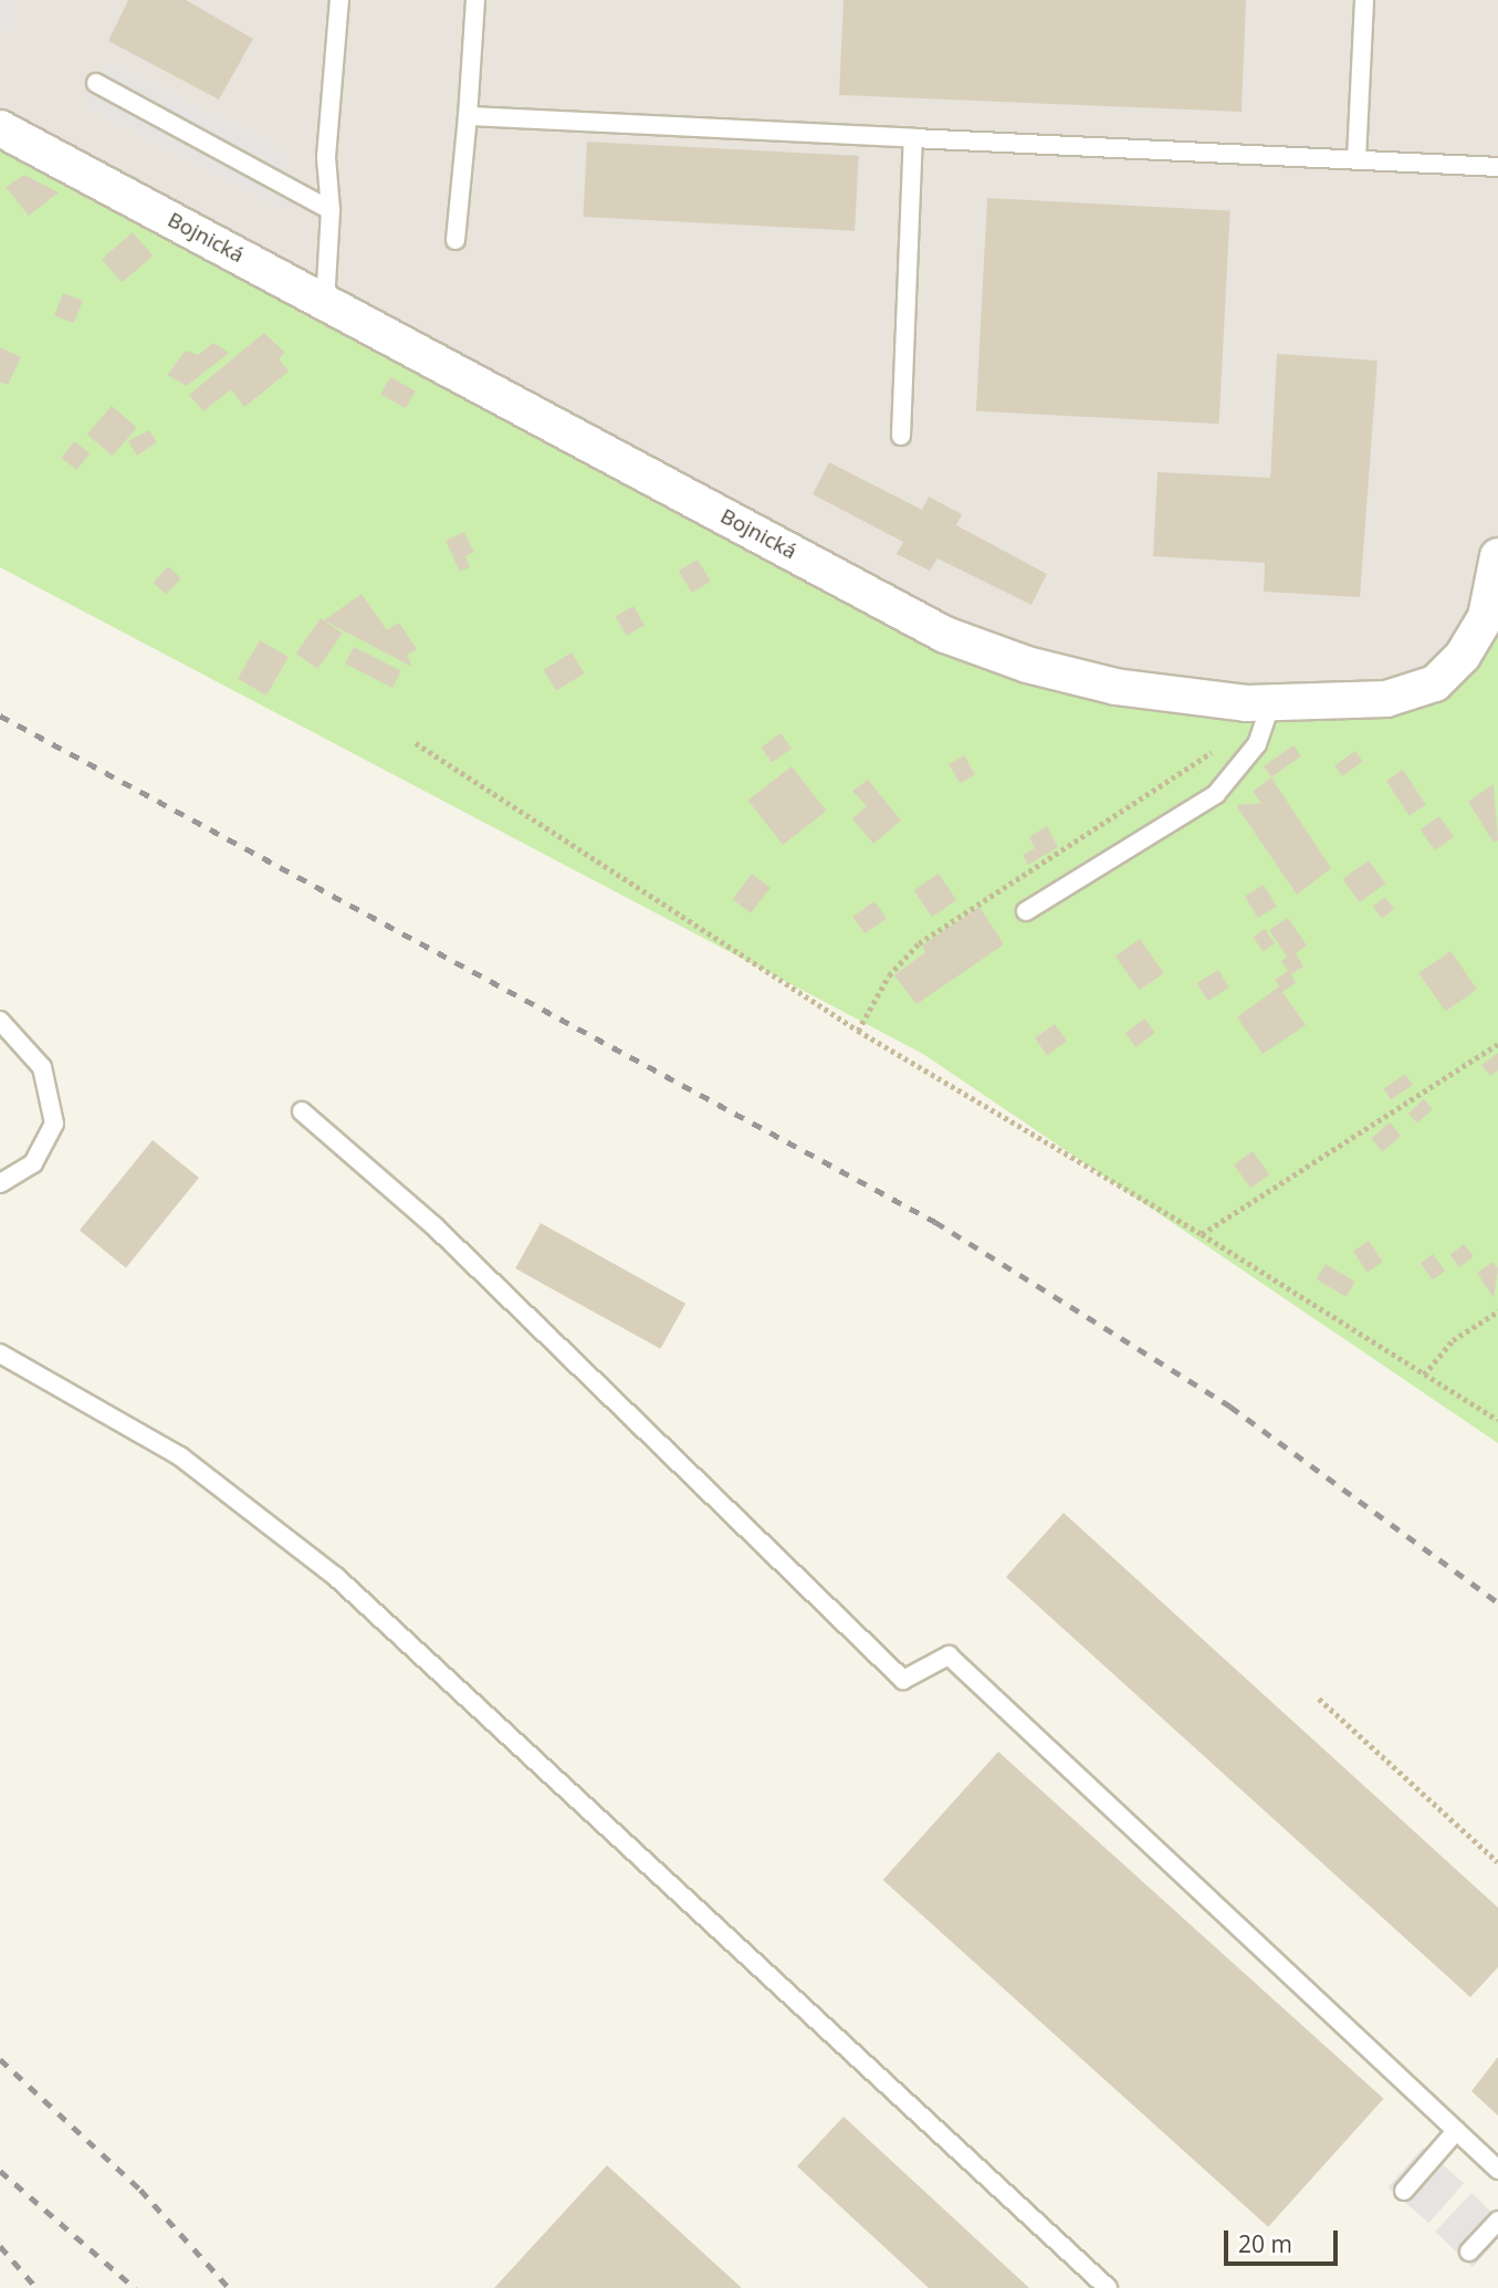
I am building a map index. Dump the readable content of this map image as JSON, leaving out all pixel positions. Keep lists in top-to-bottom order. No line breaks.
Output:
{"streets":{"street":["Bojnická"]},"scale_bar":"20 m"}
